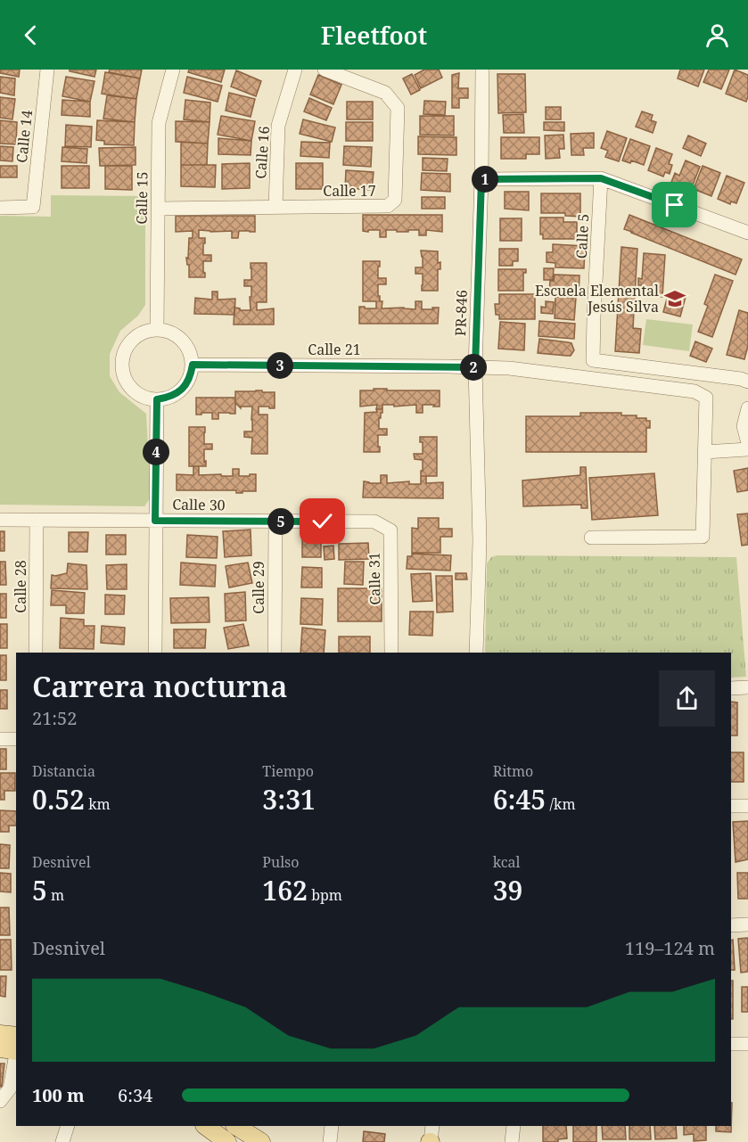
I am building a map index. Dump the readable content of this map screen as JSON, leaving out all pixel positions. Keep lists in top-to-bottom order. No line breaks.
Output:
{"streets":{"street":["Calle 14","Calle 16","Calle 17","Calle 15","Calle 5","PR-846","Calle 21","Calle 30","Calle 31","Calle 28","Calle 29"]},"crossings":[["Calle 16","Calle 17"],["Calle 17","Calle 15"],["Calle 15","Calle 21"],["PR-846","Calle 21"],["Calle 30","Calle 31"],["Calle 30","Calle 28"],["Calle 30","Calle 29"]],"places":{"school or university":["Escuela Elemental Jesús Silva"]},"page":{"header":"Fleetfoot","pins":["1","3","2","4","5"],"heading":["Carrera nocturna","21:52"],"stats":[["Distancia","0.52 km"],["Tiempo","3:31"],["Ritmo","6:45 /km"],["Desnivel","5 m"],["Pulso","162 bpm"],["kcal","39"]],"chart":["Desnivel","119–124 m"],"list":[{"name":"100 m","note":"6:34"}]}}
